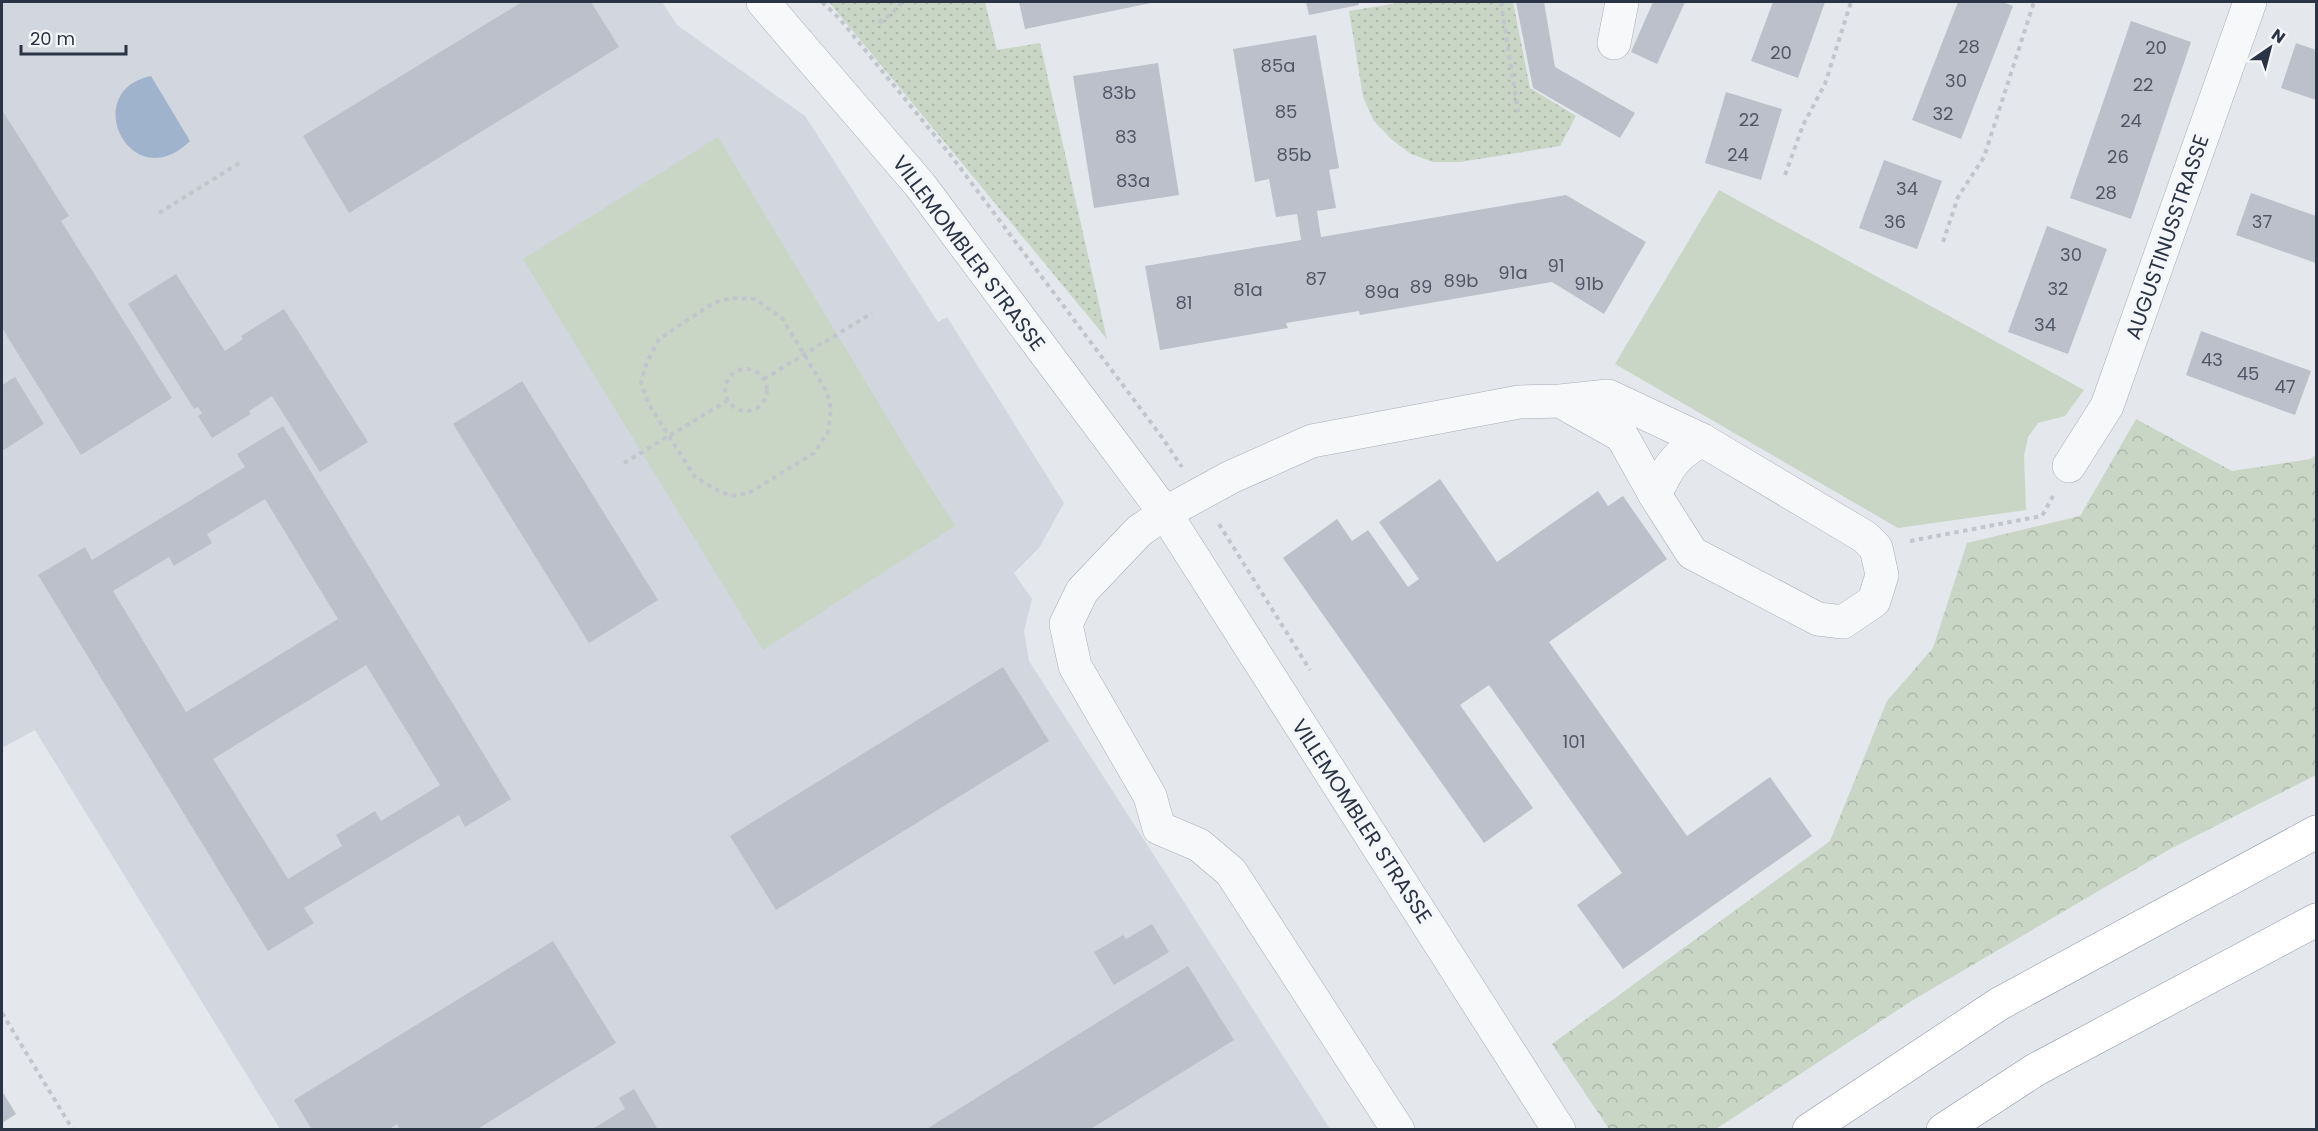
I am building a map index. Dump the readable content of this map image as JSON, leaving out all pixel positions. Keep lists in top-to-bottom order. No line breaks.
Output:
{"streets":{"street":["AUGUSTINUSSTRASSE","VILLEMOMBLER STRASSE"]},"house_numbers":["28","20","20","85a","30","22","83b","85","32","22","24","83","85b","24","26","83a","34","28","36","37","30","91","91a","87","89b","91b","89","32","81a","89a","81","34","43","45","47","101"],"scale_bar":"20 m","north":"top right"}
